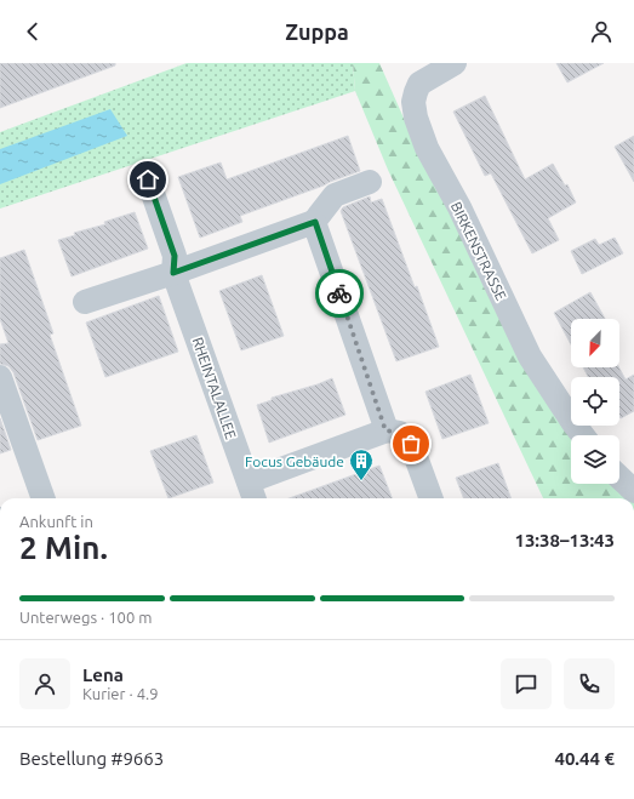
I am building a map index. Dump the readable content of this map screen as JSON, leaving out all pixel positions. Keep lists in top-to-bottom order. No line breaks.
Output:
{"streets":{"street":["BIRKENSTRASSE","RHEINTALALLEE"]},"places":{"building":["Focus Gebäude"]},"north":"bottom left","page":{"header":"Zuppa","heading":["2 Min.","Ankunft in","13:38–13:43"],"panel":["Lena","Kurier · 4.9","Bestellung #9663","40.44 €"],"bar":"Unterwegs · 100 m"}}
